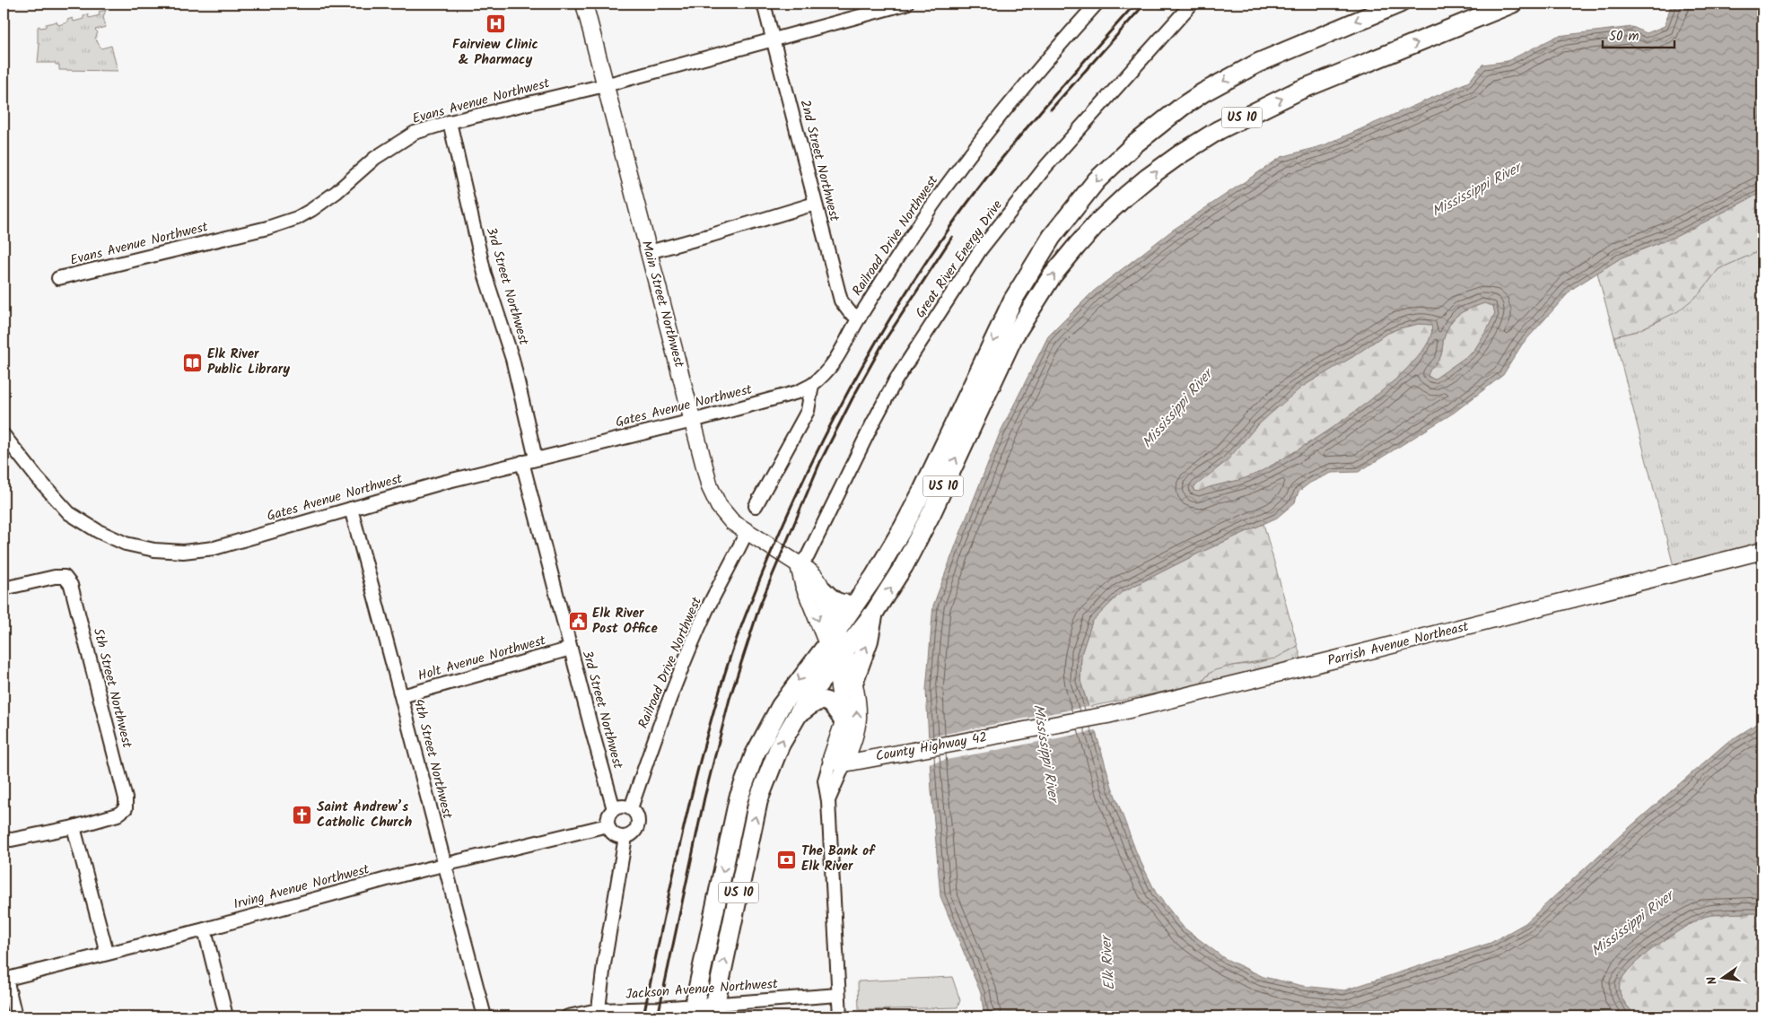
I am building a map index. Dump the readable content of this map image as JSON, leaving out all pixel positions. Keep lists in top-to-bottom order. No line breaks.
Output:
{"streets":{"highway":["US 10"],"main road":["Main Street Northwest","Parrish Avenue Northeast","County Highway 42"],"street":["Evans Avenue Northwest","2nd Street Northwest","Railroad Drive Northwest","Great River Energy Drive","3rd Street Northwest","Gates Avenue Northwest","Holt Avenue Northwest","5th Street Northwest","4th Street Northwest","Irving Avenue Northwest","Jackson Avenue Northwest"]},"crossings":[["Evans Avenue Northwest","2nd Street Northwest"],["Evans Avenue Northwest","3rd Street Northwest"],["Evans Avenue Northwest","Main Street Northwest"],["US 10","Main Street Northwest"],["US 10","Jackson Avenue Northwest"],["2nd Street Northwest","Railroad Drive Northwest"],["Railroad Drive Northwest","3rd Street Northwest"],["Railroad Drive Northwest","Main Street Northwest"],["Railroad Drive Northwest","Gates Avenue Northwest"],["Railroad Drive Northwest","Irving Avenue Northwest"],["Great River Energy Drive","Main Street Northwest"],["3rd Street Northwest","Gates Avenue Northwest"],["3rd Street Northwest","Holt Avenue Northwest"],["3rd Street Northwest","Irving Avenue Northwest"],["Main Street Northwest","Gates Avenue Northwest"],["Main Street Northwest","County Highway 42"],["Main Street Northwest","Jackson Avenue Northwest"],["Gates Avenue Northwest","4th Street Northwest"],["Parrish Avenue Northeast","County Highway 42"],["Holt Avenue Northwest","4th Street Northwest"],["4th Street Northwest","Irving Avenue Northwest"]],"water":["Mississippi River","Elk River"],"places":{"hospital":["Fairview Clinic & Pharmacy"],"library":["Elk River Public Library"],"public building":["Elk River Post Office"],"church":["Saint Andrew’s Catholic Church"],"bank":["The Bank of Elk River"]},"scale_bar":"50 m","north":"left"}
